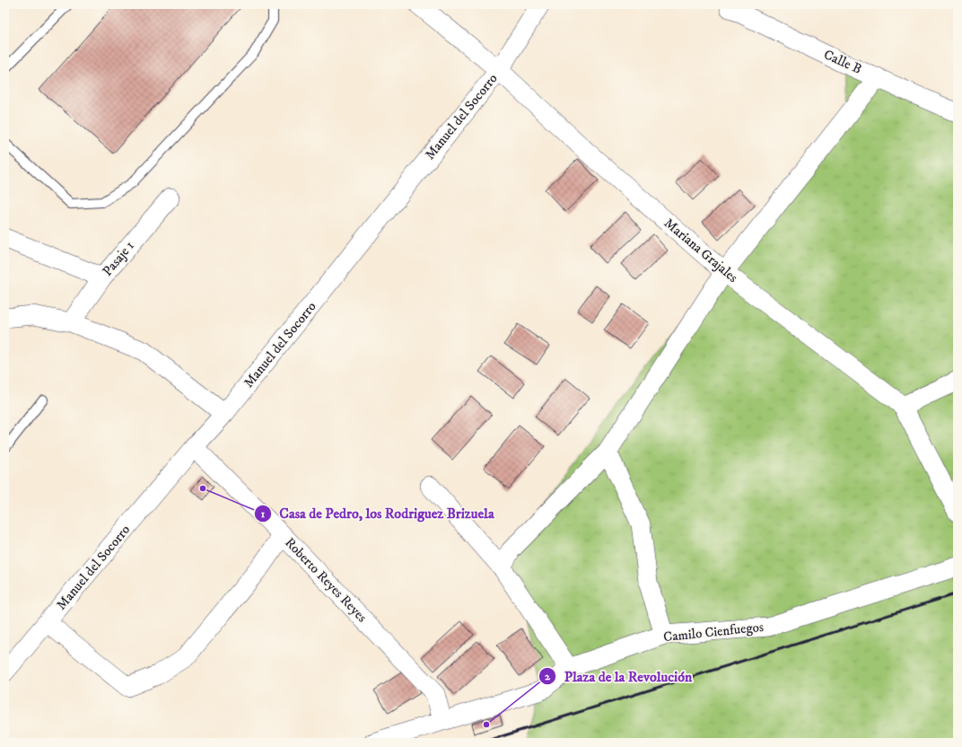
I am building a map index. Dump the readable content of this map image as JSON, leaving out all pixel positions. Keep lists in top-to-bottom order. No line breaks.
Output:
{"streets":{"street":["Calle B","Manuel del Socorro","Mariana Grajales","Pasaje 1","Roberto Reyes Reyes","Camilo Cienfuegos"]},"crossings":[["Manuel del Socorro","Mariana Grajales"],["Manuel del Socorro","Roberto Reyes Reyes"],["Roberto Reyes Reyes","Camilo Cienfuegos"]],"places":["Casa de Pedro, los Rodriguez Brizuela","Plaza de la Revolución"]}
